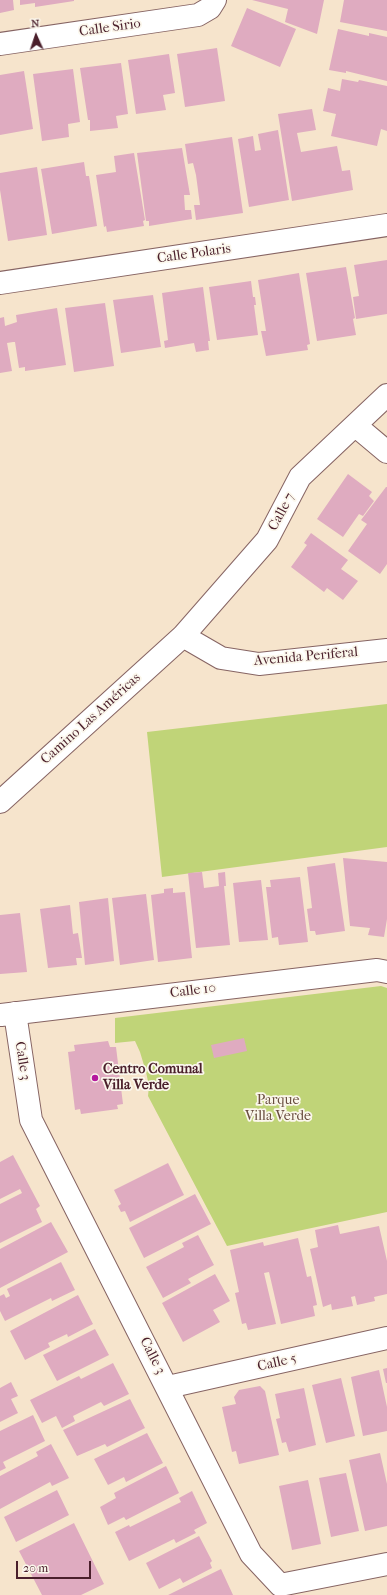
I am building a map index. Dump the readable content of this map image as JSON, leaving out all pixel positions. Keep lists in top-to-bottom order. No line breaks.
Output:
{"streets":{"street":["Calle Sirio","Calle Polaris","Calle 7","Avenida Periferal","Camino Las Américas","Calle 10","Calle 3","Calle 5"]},"crossings":[["Calle 7","Avenida Periferal"],["Calle 7","Camino Las Américas"],["Avenida Periferal","Camino Las Américas"],["Calle 10","Calle 3"],["Calle 3","Calle 5"]],"parks":["Parque Villa Verde"],"places":["Centro Comunal Villa Verde"],"scale_bar":"20 m","north":"top"}
